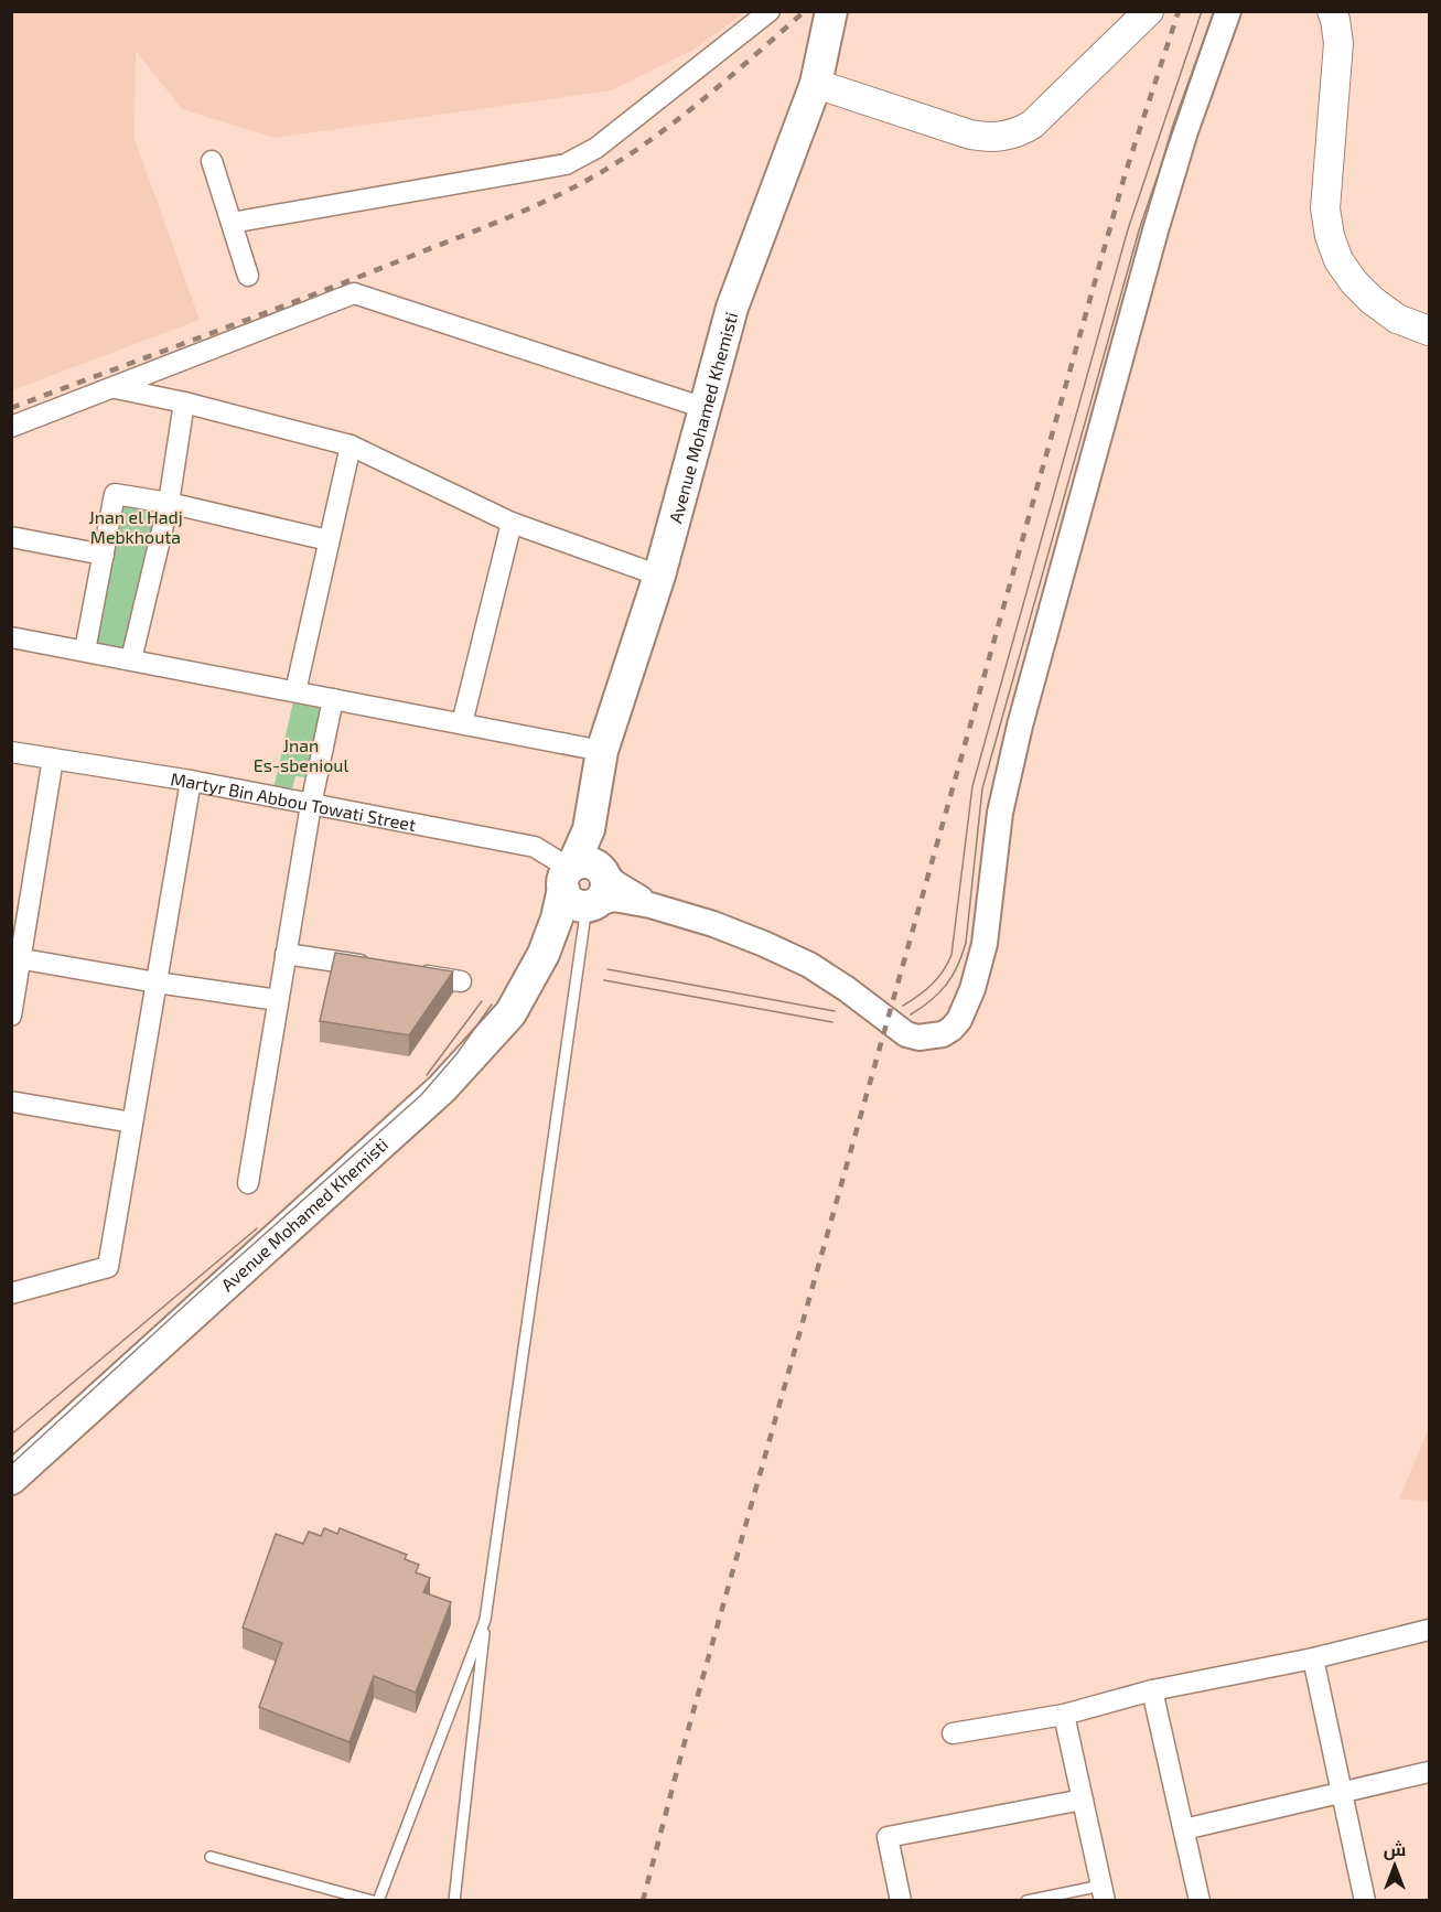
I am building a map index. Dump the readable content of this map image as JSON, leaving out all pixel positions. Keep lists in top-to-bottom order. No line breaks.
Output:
{"streets":{"main road":["Avenue Mohamed Khemisti"],"street":["Martyr Bin Abbou Towati Street"]},"crossings":[["Avenue Mohamed Khemisti","Martyr Bin Abbou Towati Street"]],"parks":["Jnan el Hadj Mebkhouta","Jnan Es-sbenioul"],"north":"top"}
